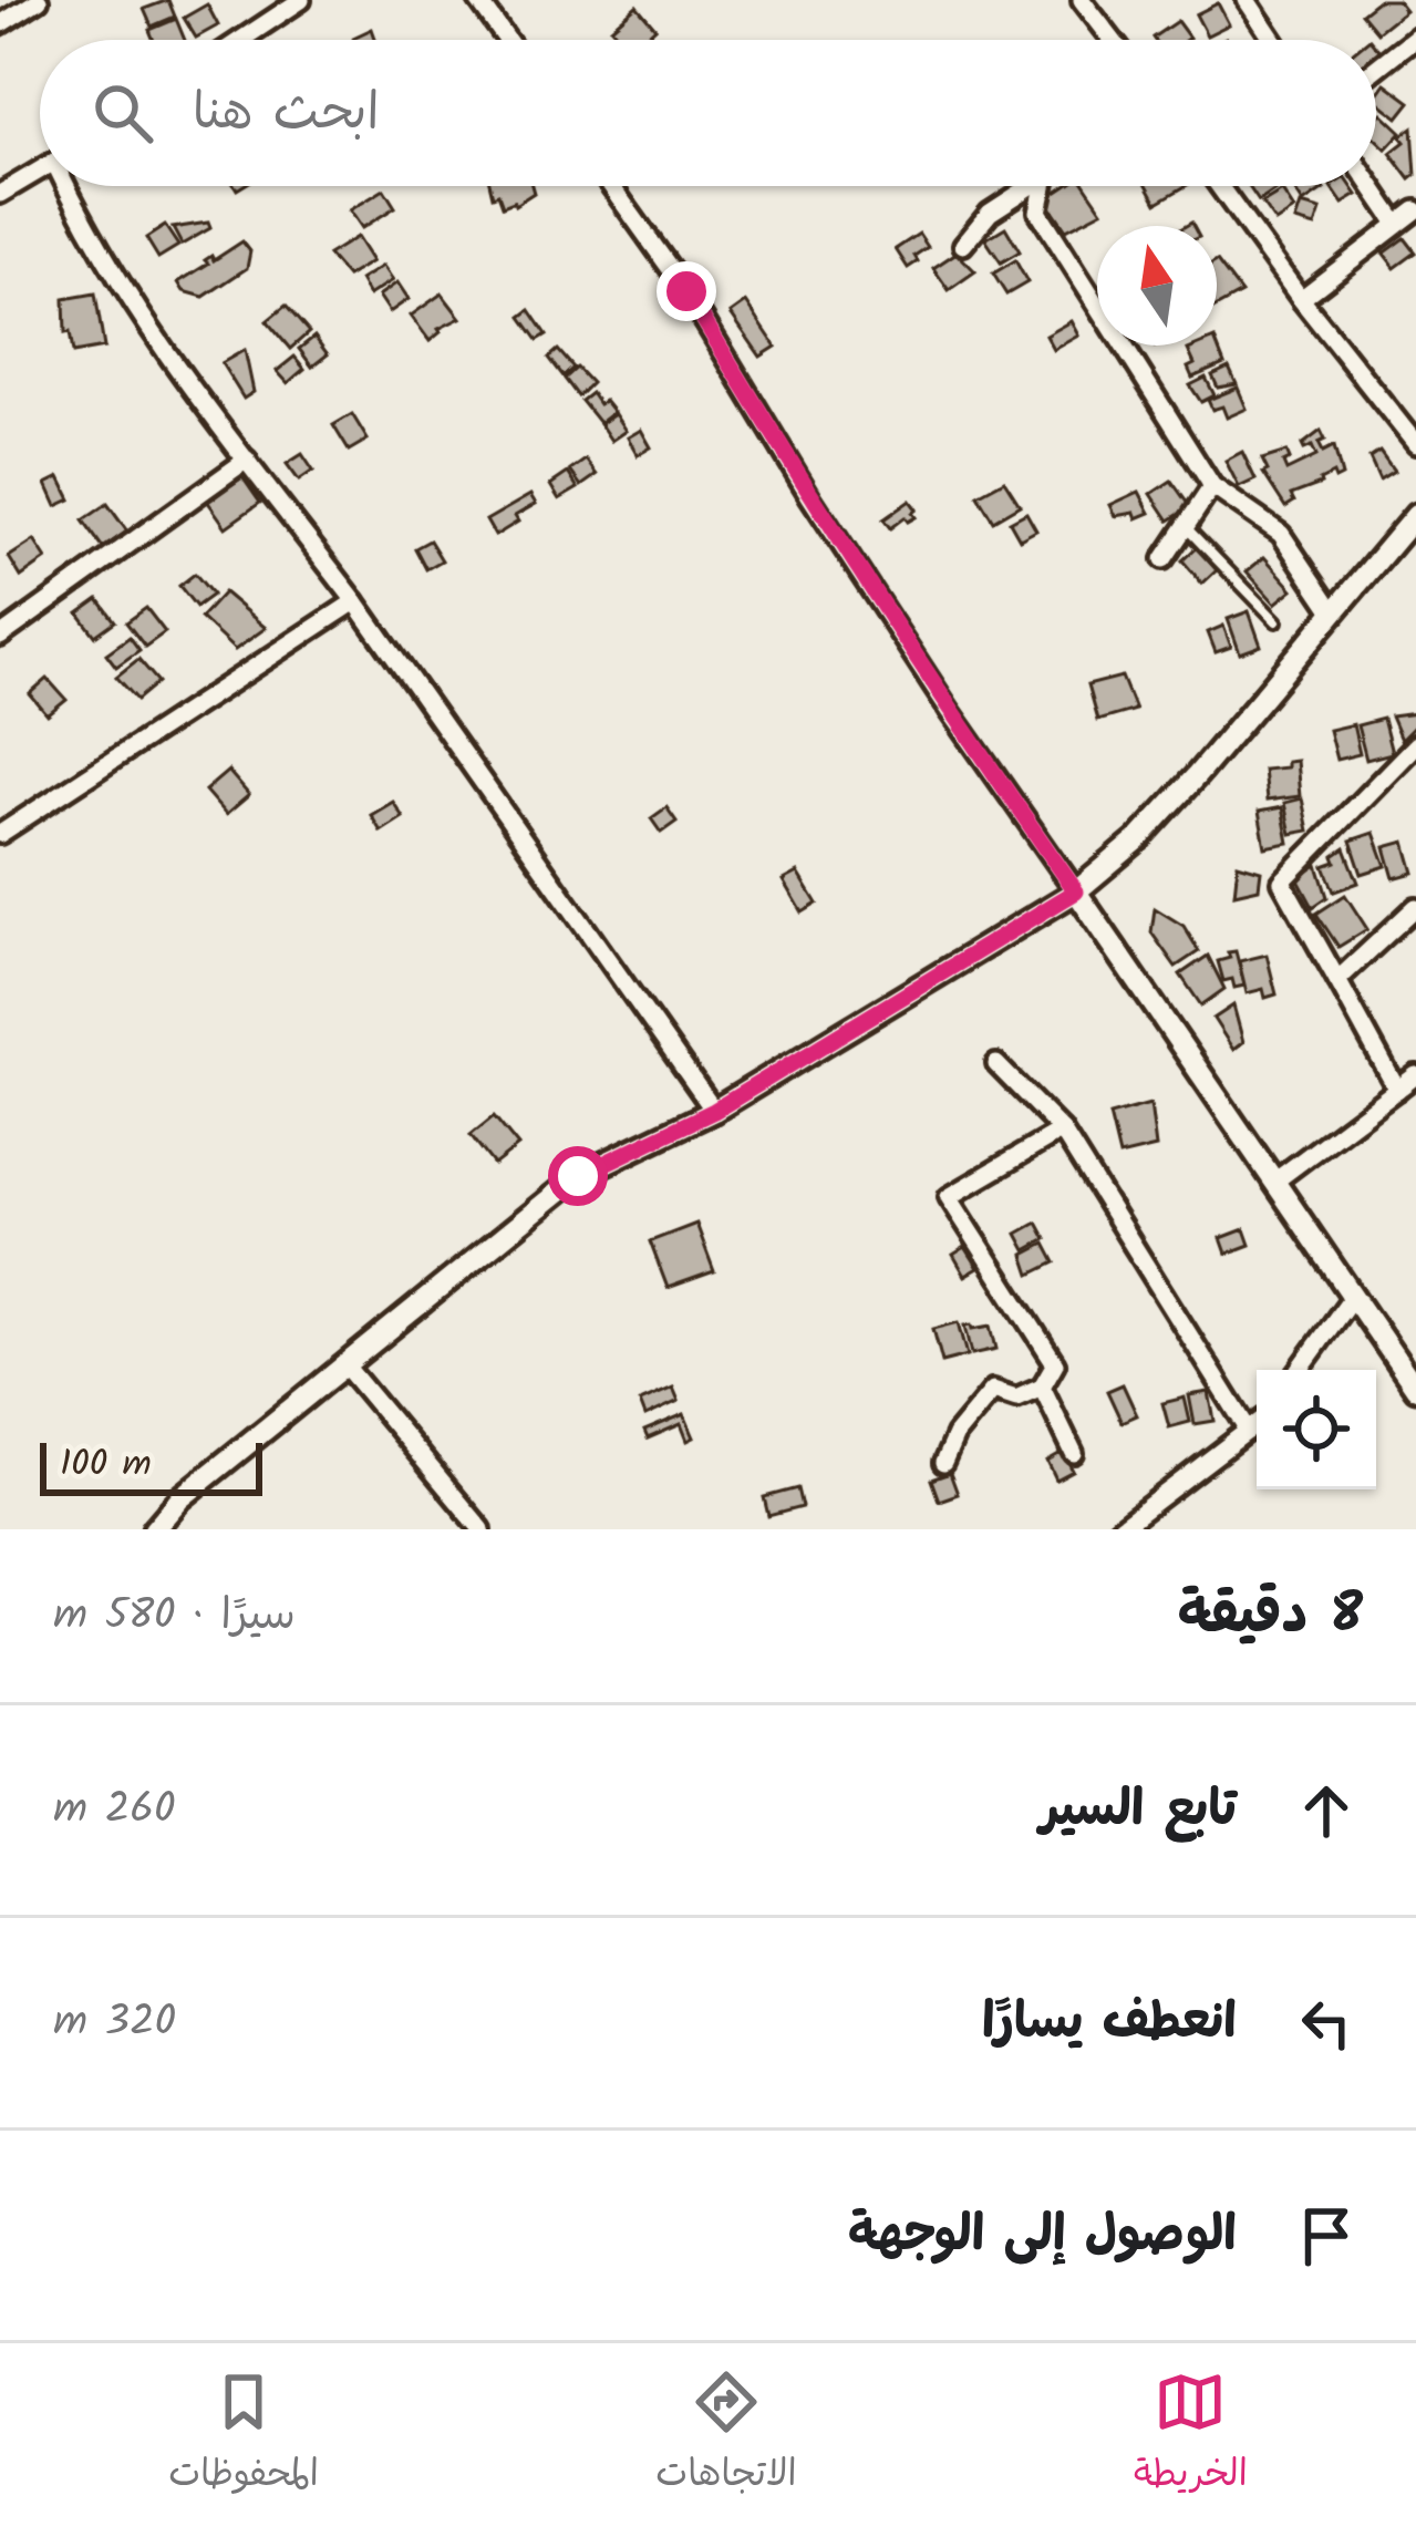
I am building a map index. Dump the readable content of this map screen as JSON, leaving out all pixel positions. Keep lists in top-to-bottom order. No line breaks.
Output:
{"scale_bar":"100 m","north":"top","page":{"search":"ابحث هنا","scale":"100 m","heading":["8 دقيقة","سيرًا · 580 m"],"list":[["تابع السير","260 m"],["انعطف يسارًا","320 m"],"الوصول إلى الوجهة"],"nav":["الخريطة","الاتجاهات","المحفوظات"]}}
